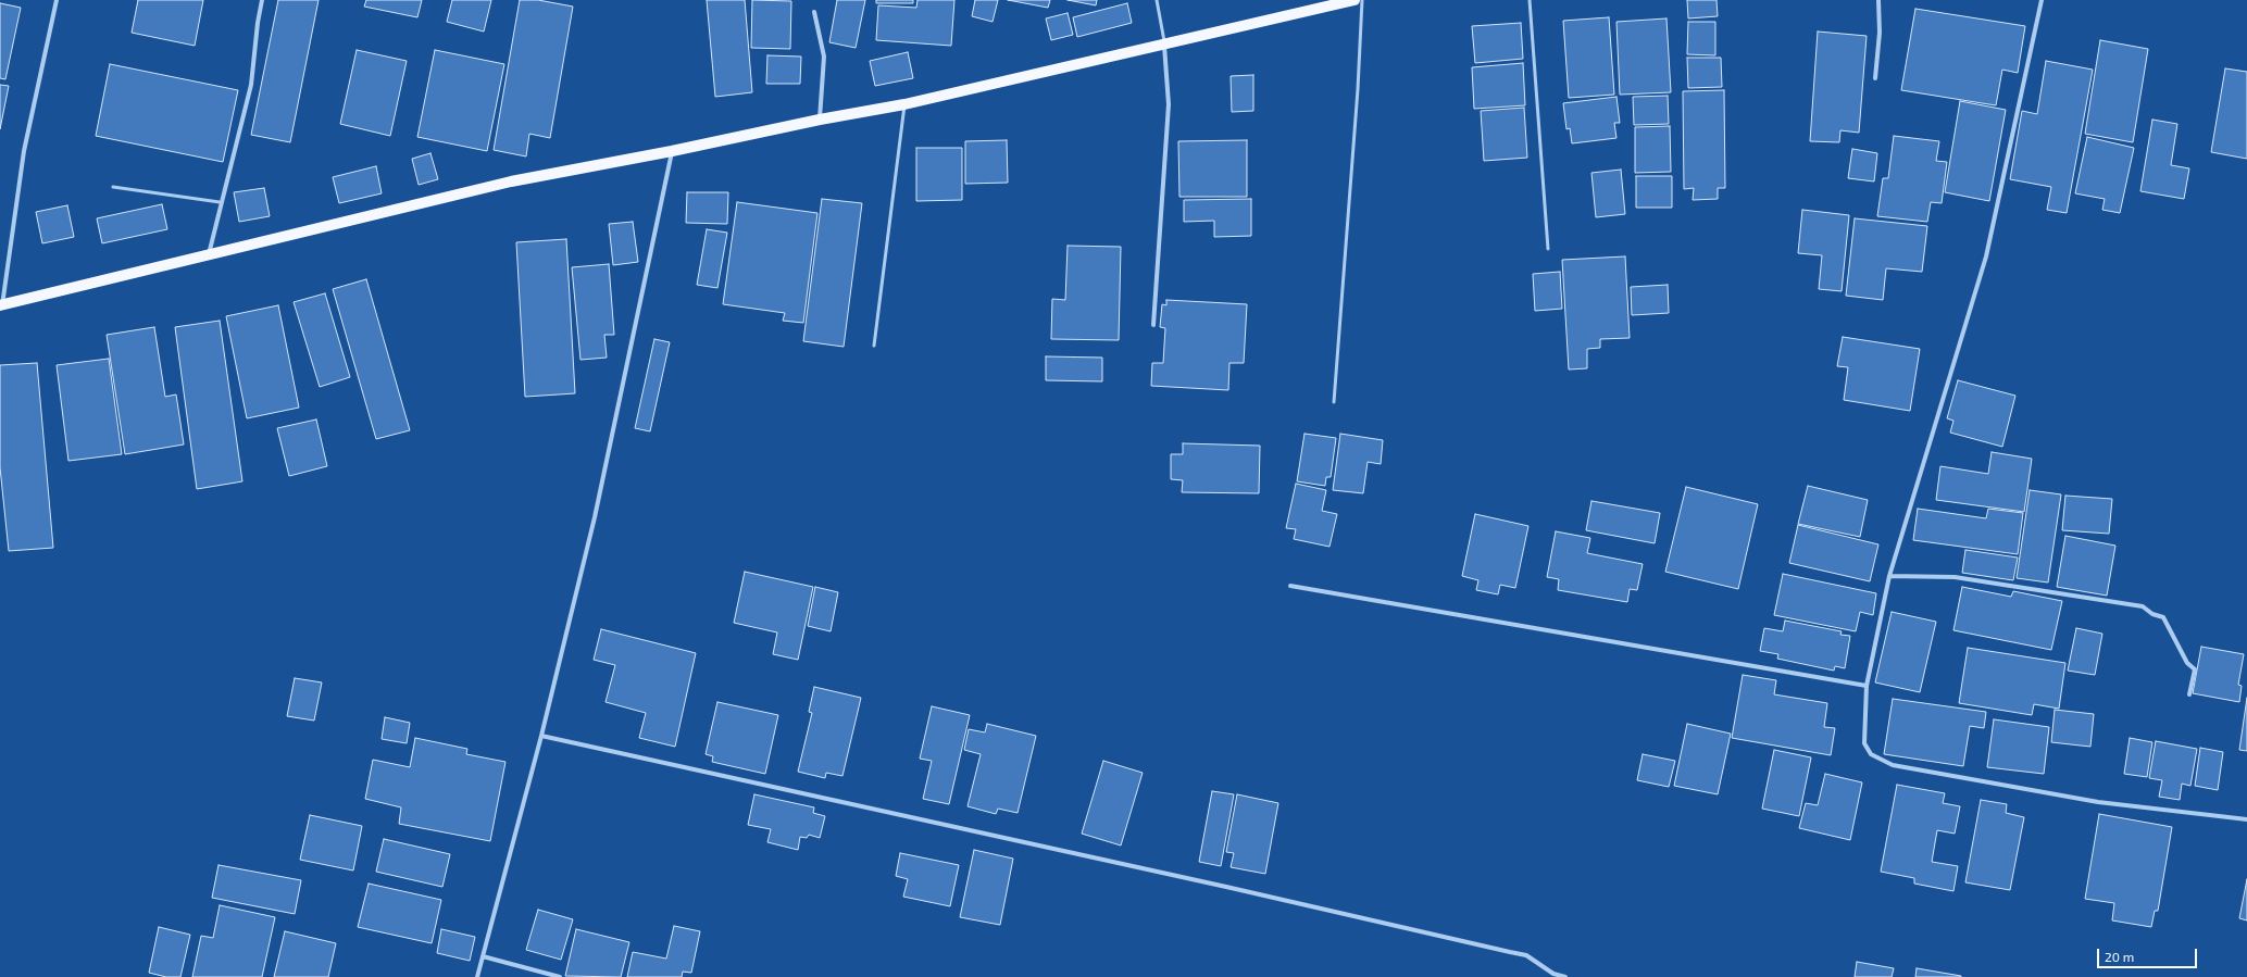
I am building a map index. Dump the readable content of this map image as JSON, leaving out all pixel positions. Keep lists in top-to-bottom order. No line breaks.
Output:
{"scale_bar":"20 m"}
